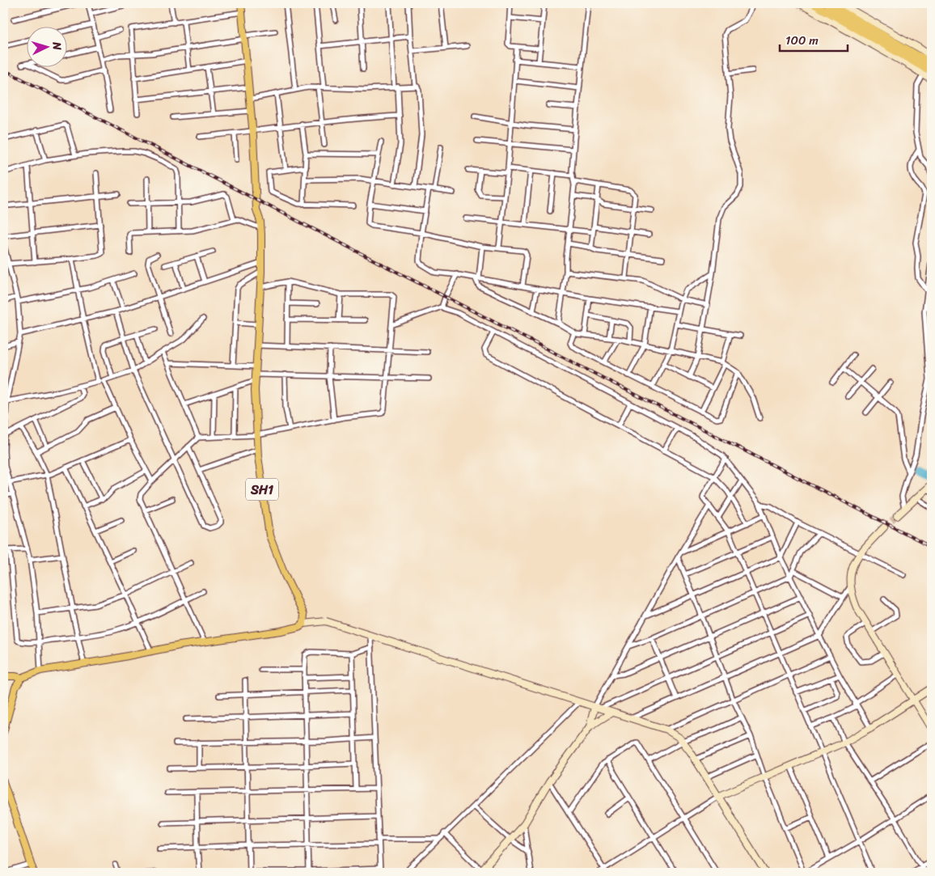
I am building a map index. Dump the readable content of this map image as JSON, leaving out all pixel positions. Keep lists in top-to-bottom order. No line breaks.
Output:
{"streets":{"main road":["SH1"]},"scale_bar":"100 m","north":"right"}
